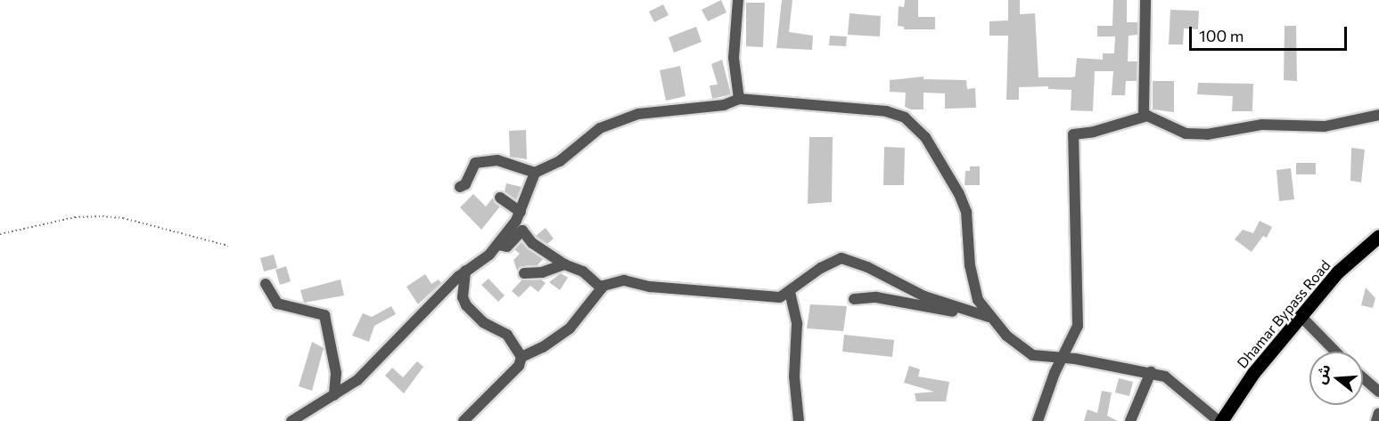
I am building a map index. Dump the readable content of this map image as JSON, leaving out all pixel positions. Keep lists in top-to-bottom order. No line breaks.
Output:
{"streets":{"main road":["Dhamar Bypass Road"]},"scale_bar":"100 m","north":"left"}
